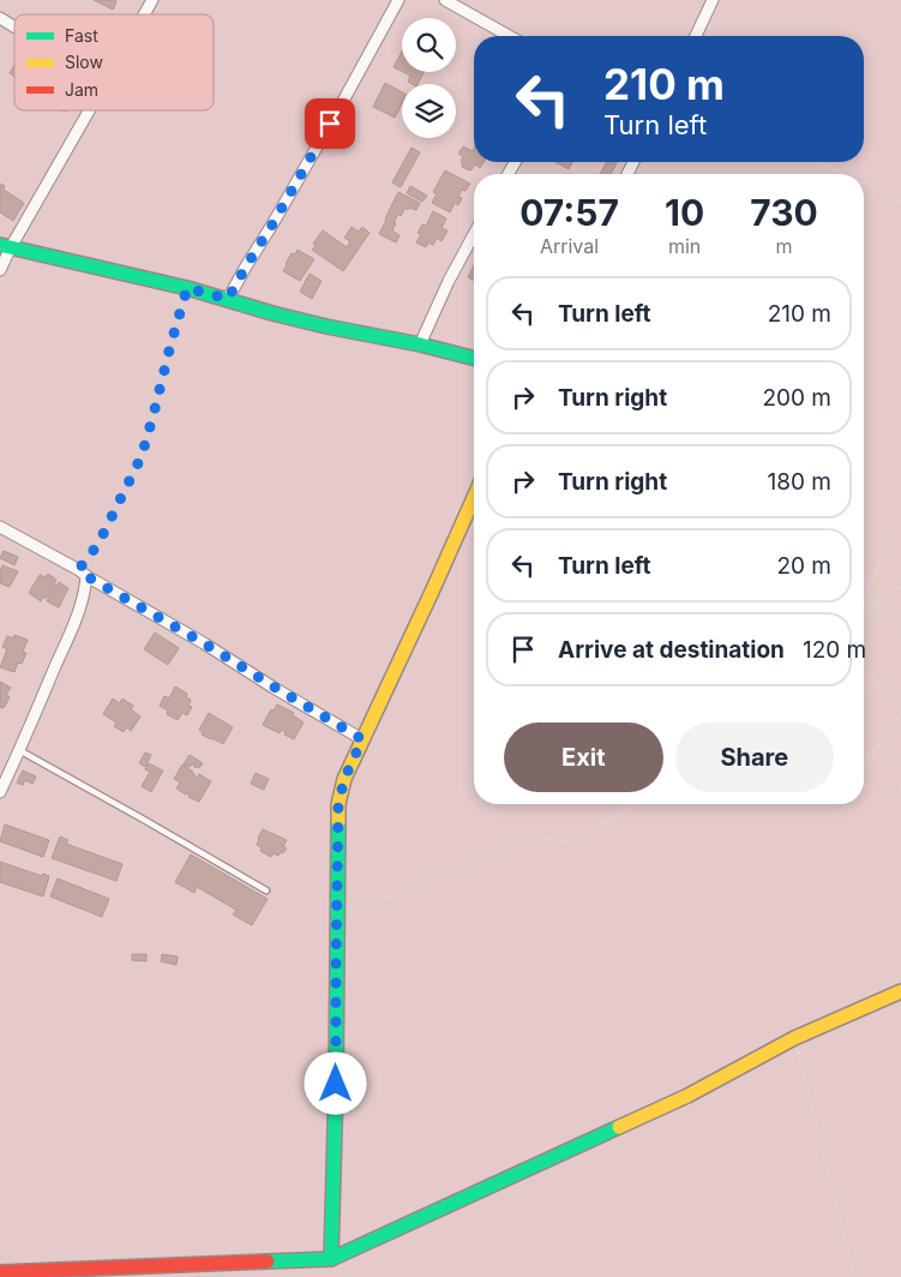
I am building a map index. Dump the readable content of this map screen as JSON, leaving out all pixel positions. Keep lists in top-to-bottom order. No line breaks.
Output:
{"legend":["Fast","Slow","Jam"],"page":{"turn":["210 m","Turn left"],"eta":["07:57","Arrival","10","min","730","m"],"list":[{"name":"Turn left","value":"210 m"},{"name":"Turn right","value":"200 m"},{"name":"Turn right","value":"180 m"},{"name":"Turn left","value":"20 m"},{"name":"Arrive at destination","value":"120 m"}],"buttons":["Exit","Share"]}}
